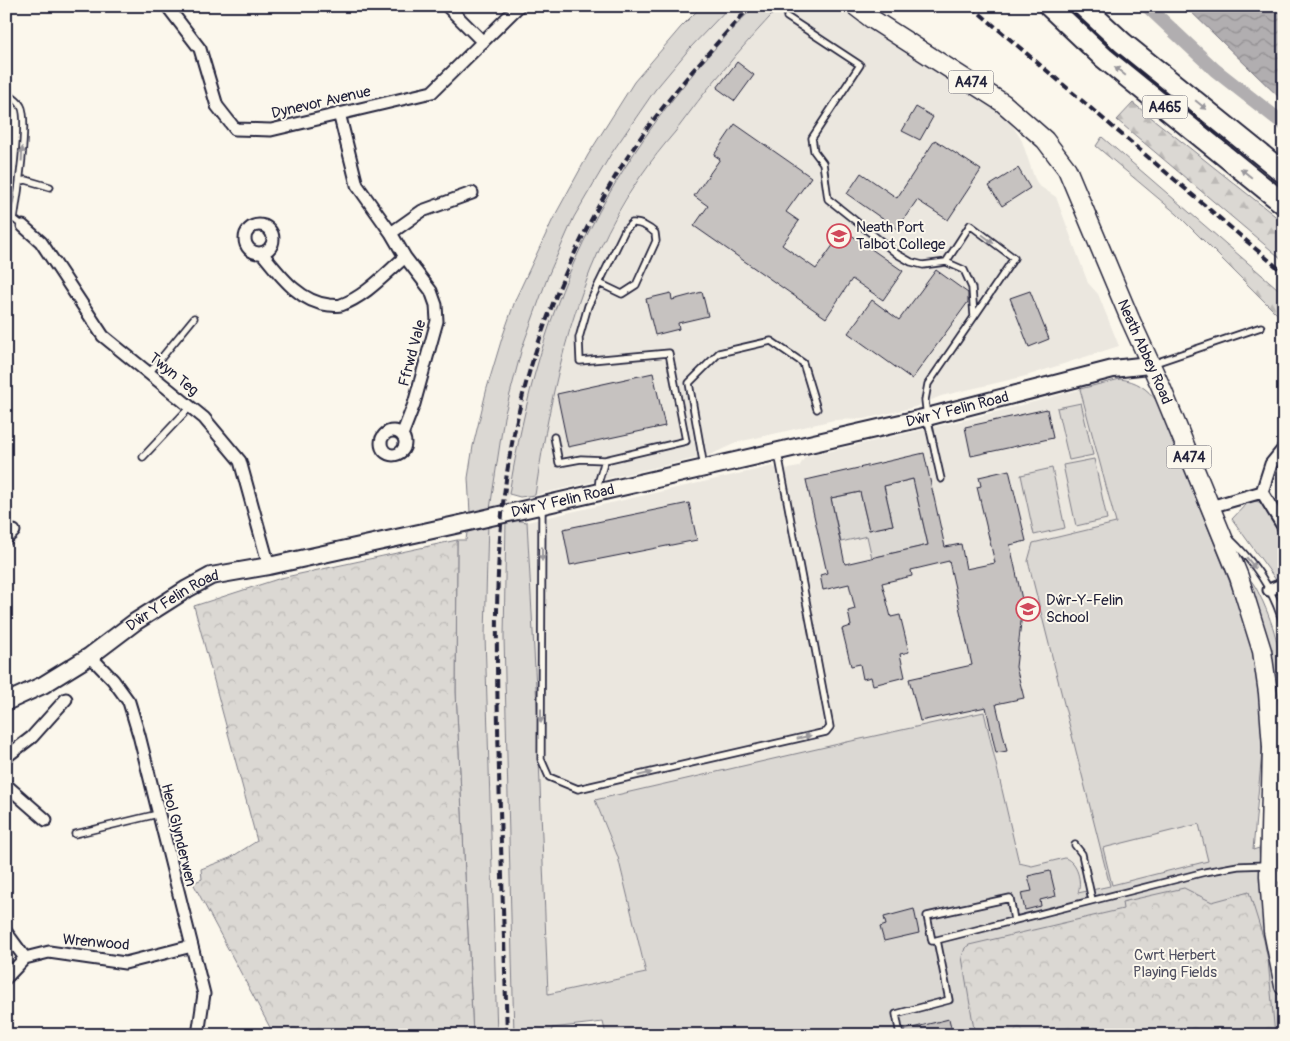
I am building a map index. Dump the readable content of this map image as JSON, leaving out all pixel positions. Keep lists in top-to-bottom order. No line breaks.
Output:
{"streets":{"highway":["A465"],"main road":["A474","Neath Abbey Road"],"street":["Dynevor Avenue","Ffrwd Vale","Twyn Teg","Dŵr Y Felin Road","Heol Glynderwen","Wrenwood"]},"crossings":[["Dynevor Avenue","Ffrwd Vale"],["Neath Abbey Road","Dŵr Y Felin Road"],["Twyn Teg","Dŵr Y Felin Road"],["Dŵr Y Felin Road","Heol Glynderwen"],["Heol Glynderwen","Wrenwood"]],"parks":["Cwrt Herbert Playing Fields"],"places":{"school or university":["Neath Port Talbot College","Dŵr-Y-Felin School"]}}
